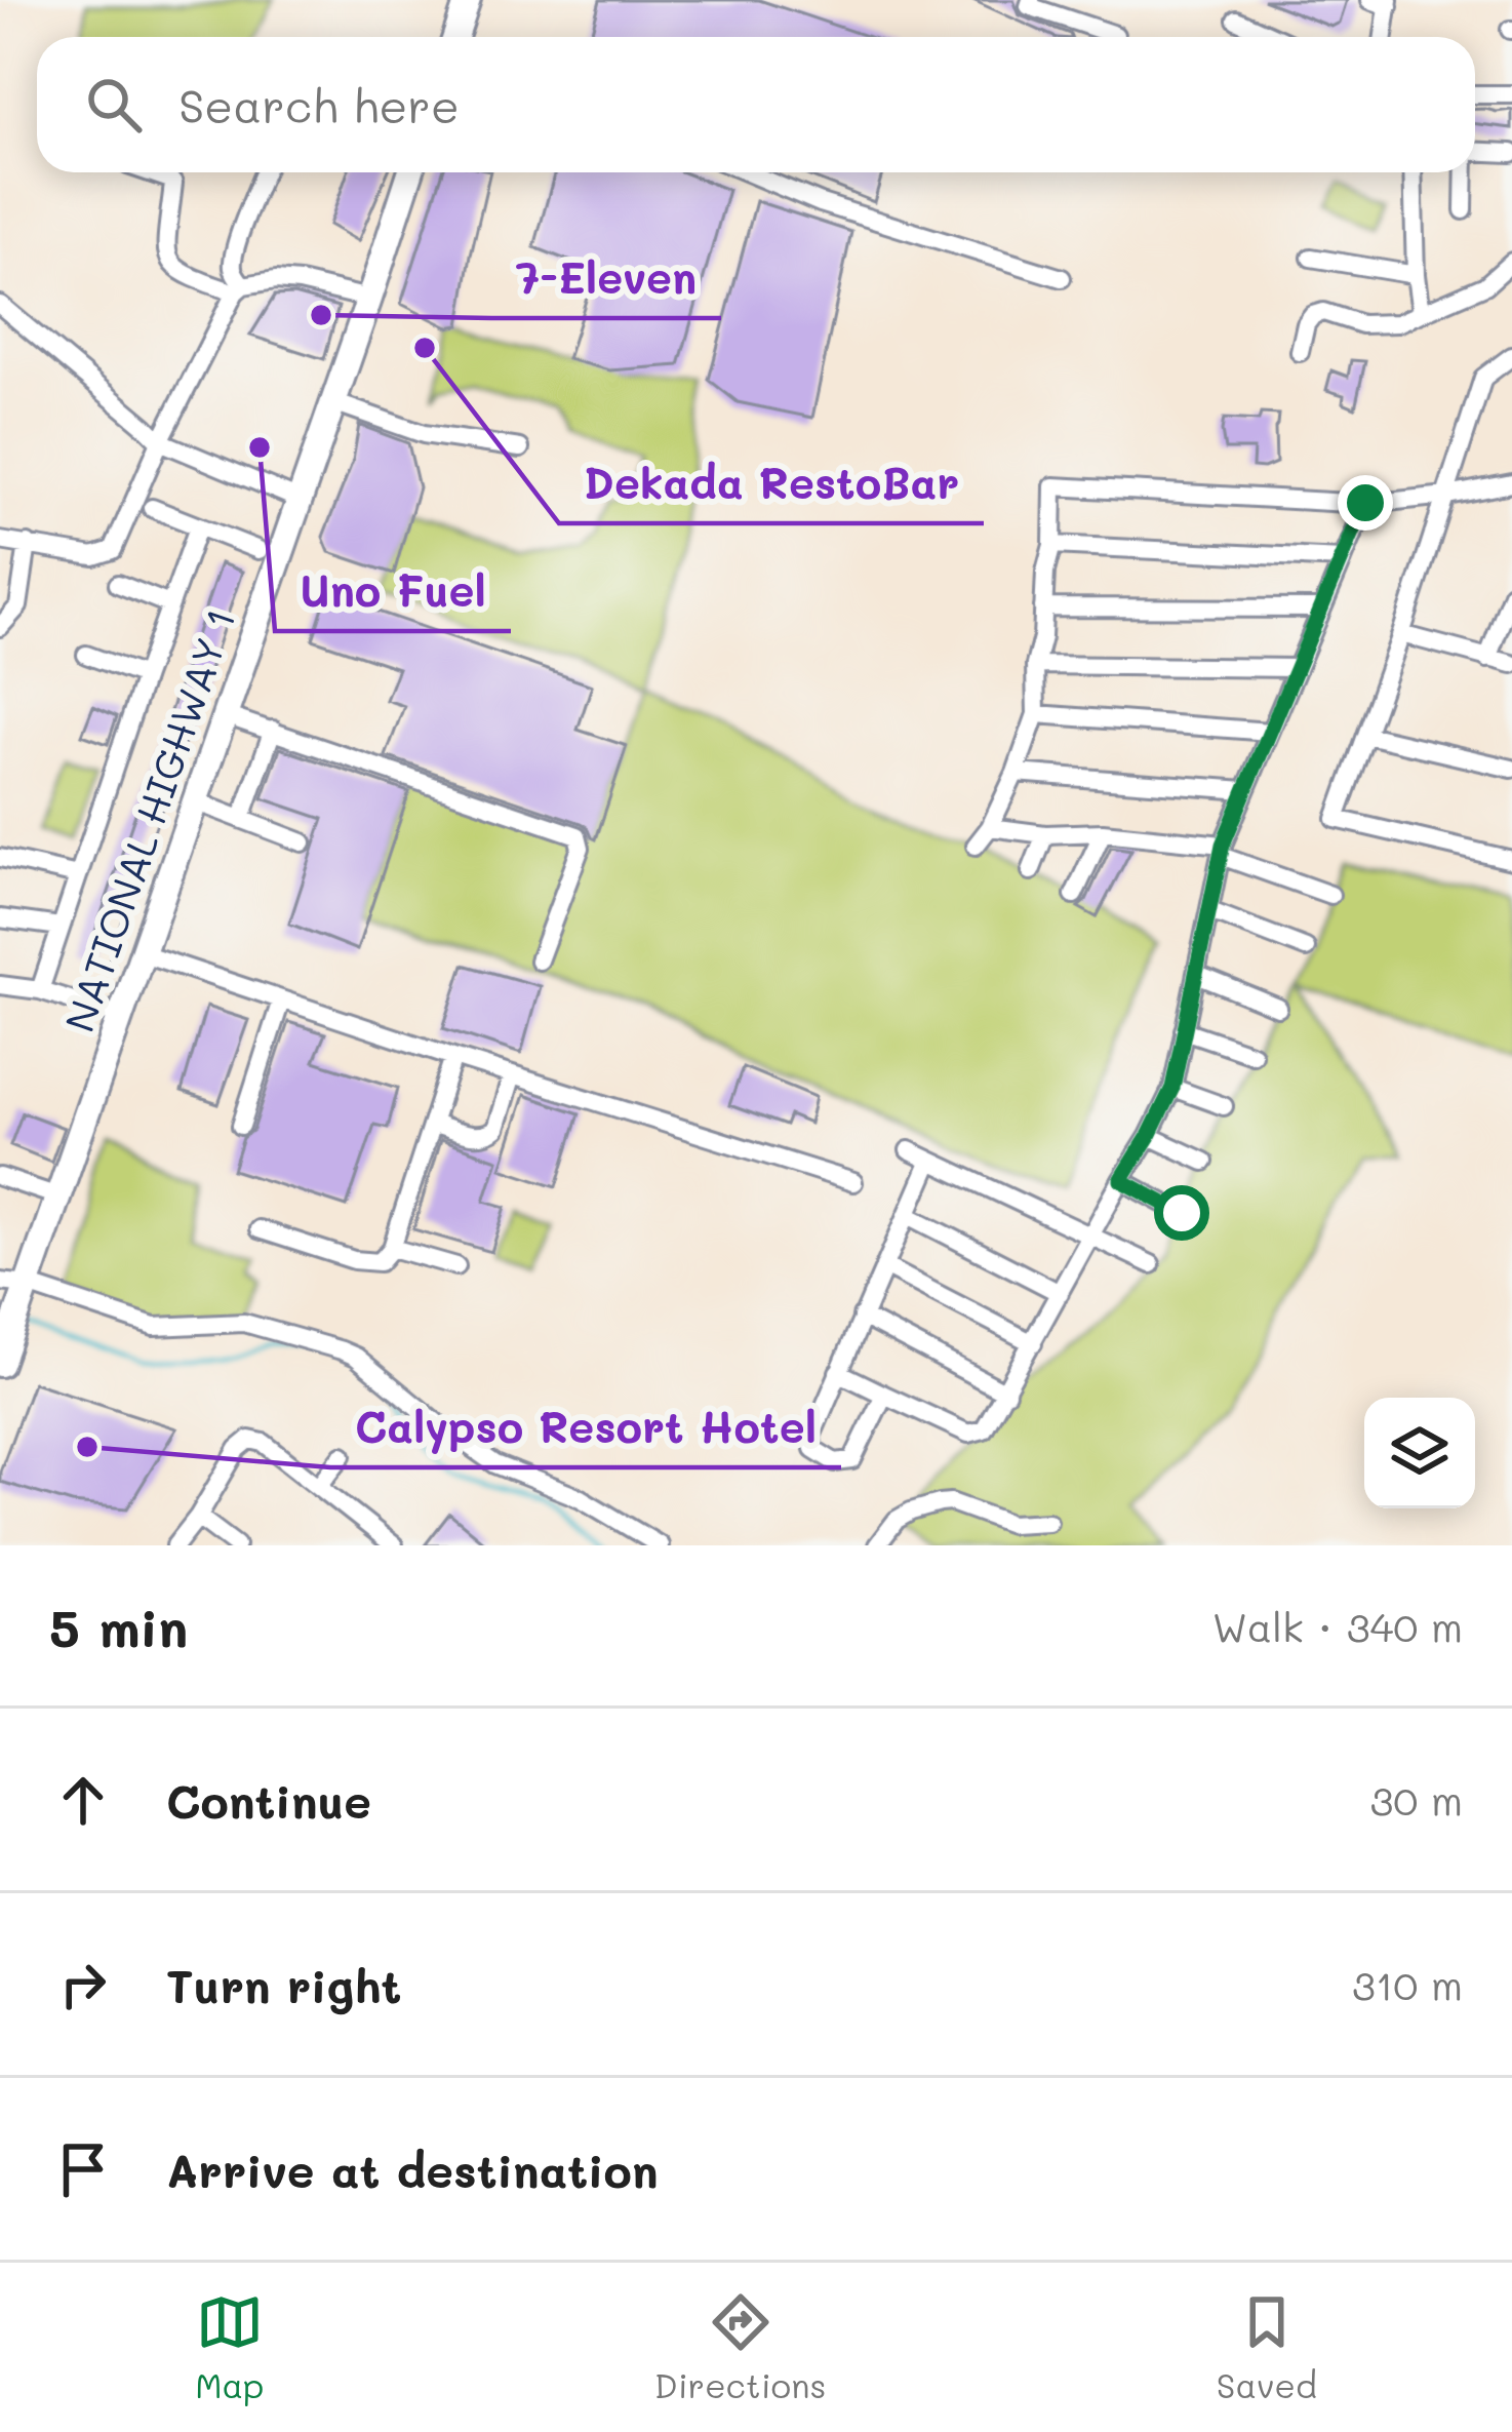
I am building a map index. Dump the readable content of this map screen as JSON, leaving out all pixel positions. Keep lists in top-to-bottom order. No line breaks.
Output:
{"streets":{"highway":["NATIONAL HIGHWAY 1"]},"places":["7-Eleven","Dekada RestoBar","Uno Fuel","Calypso Resort Hotel"],"page":{"search":"Search here","heading":["5 min","Walk · 340 m"],"list":[["Continue","30 m"],["Turn right","310 m"],"Arrive at destination"],"nav":["Map","Directions","Saved"]}}
